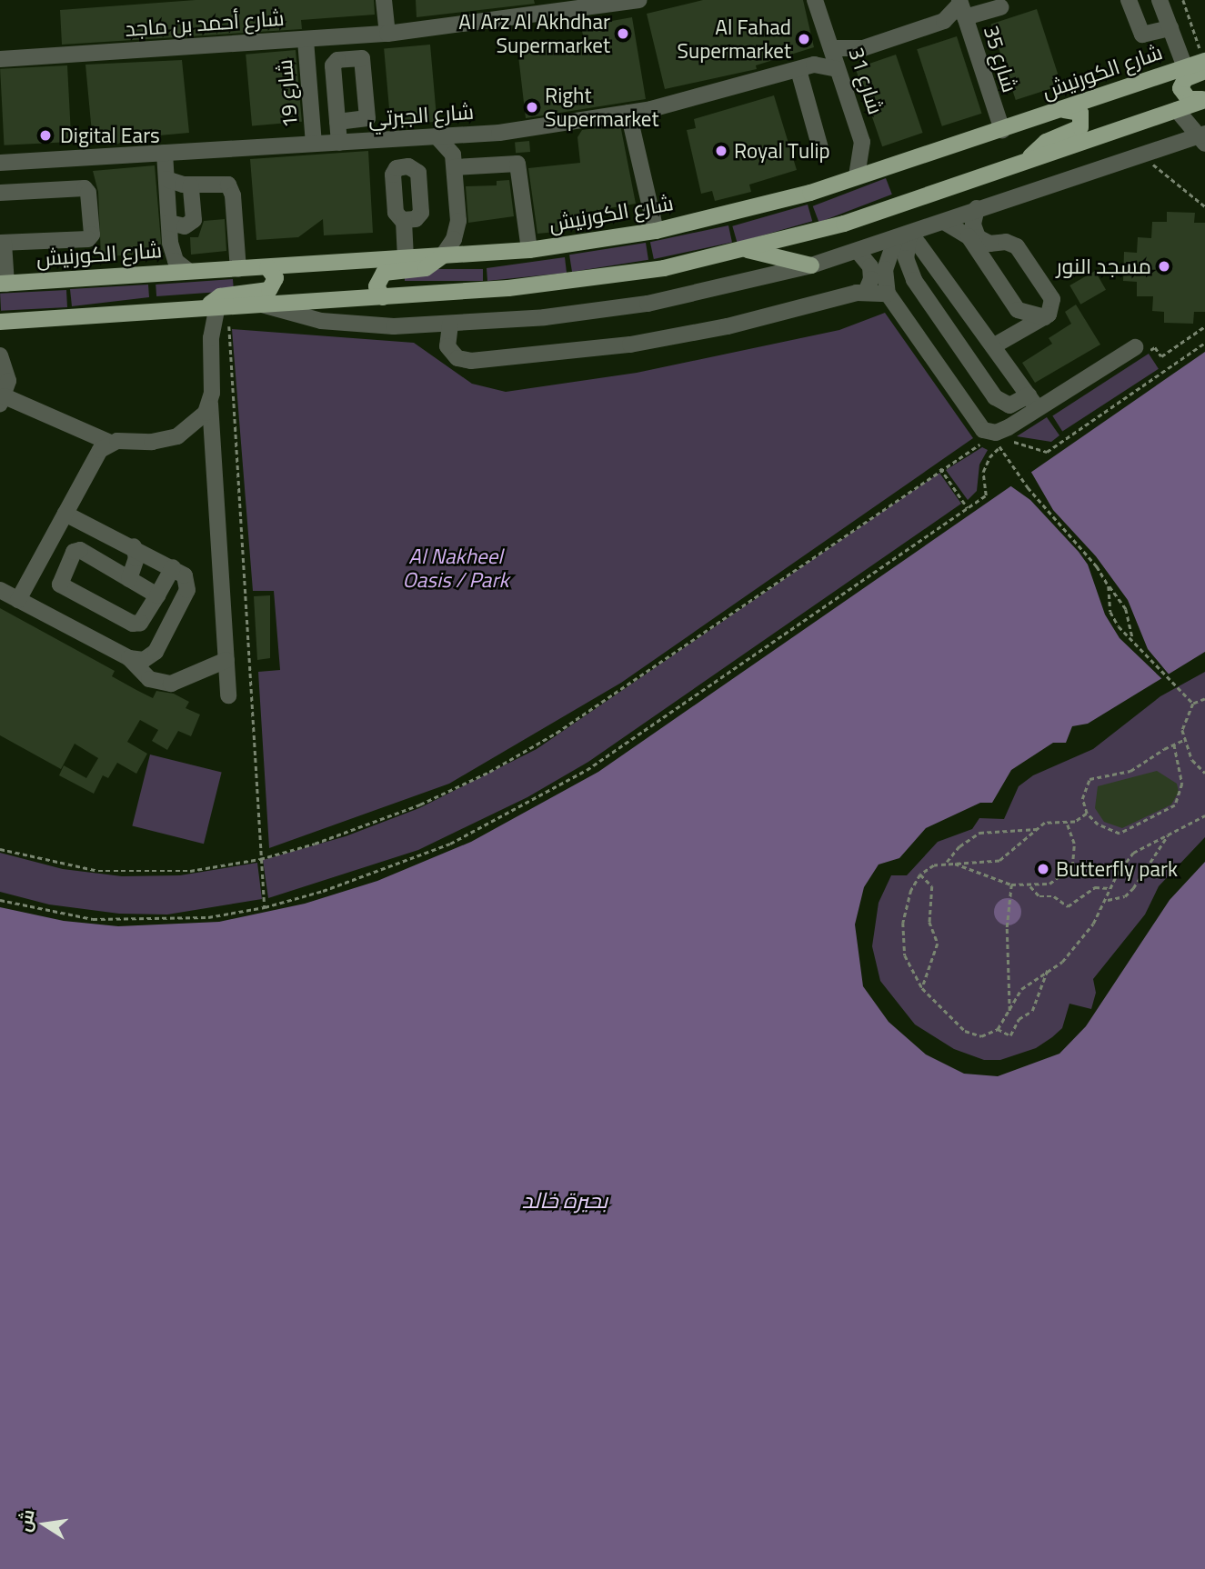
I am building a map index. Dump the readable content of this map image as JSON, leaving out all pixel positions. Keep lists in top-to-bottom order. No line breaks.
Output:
{"streets":{"main road":["شارع الكورنيش"],"street":["شارع أحمد بن ماجد","شارع 35","شارع 31","شارع 19","شارع الجبرتي"]},"crossings":[["شارع أحمد بن ماجد","شارع 19"],["شارع 35","شارع الكورنيش"],["شارع الكورنيش","شارع 31"],["شارع 31","شارع الجبرتي"],["شارع 19","شارع الجبرتي"]],"water":["بحيرة خالد"],"parks":["Al Nakheel Oasis / Park"],"places":["Al Arz Al Akhdhar Supermarket","Al Fahad Supermarket","Right Supermarket","Digital Ears","Royal Tulip","مسجد النور","Butterfly park"],"north":"left"}
